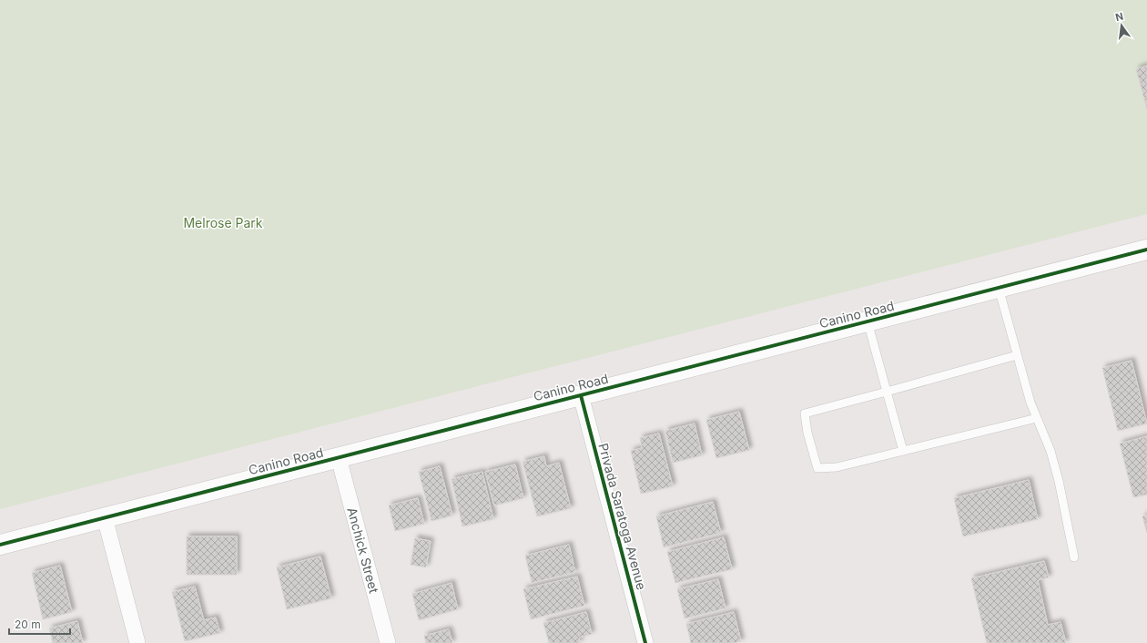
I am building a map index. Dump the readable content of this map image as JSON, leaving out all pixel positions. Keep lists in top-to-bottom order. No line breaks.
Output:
{"streets":{"street":["Canino Road","Privada Saratoga Avenue","Anchick Street"]},"crossings":[["Canino Road","Privada Saratoga Avenue"],["Canino Road","Anchick Street"]],"parks":["Melrose Park"],"scale_bar":"20 m","north":"top"}
